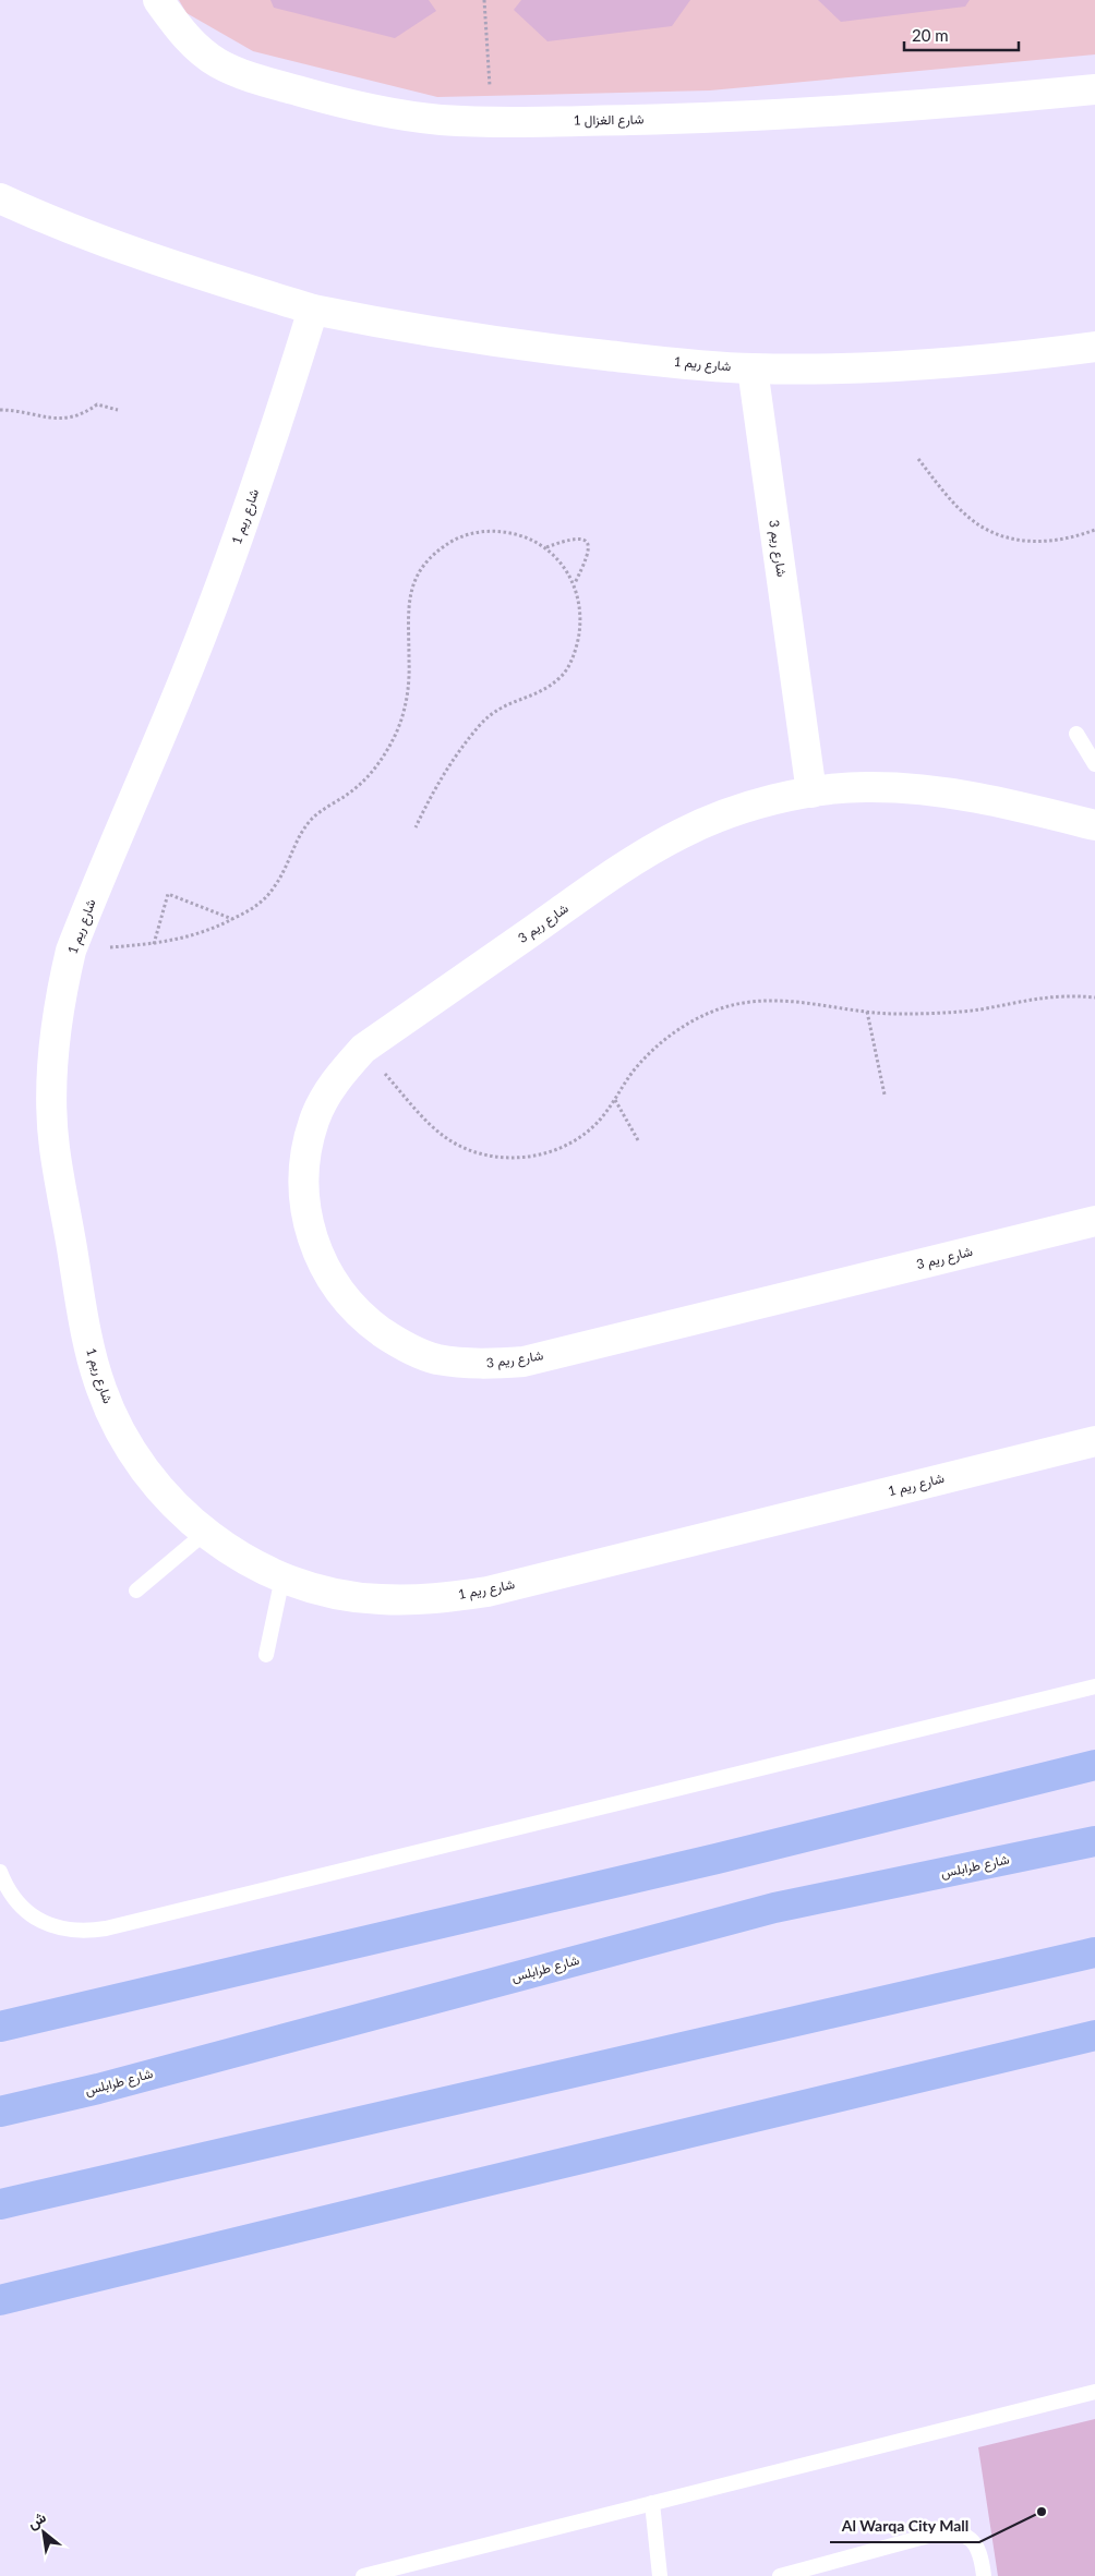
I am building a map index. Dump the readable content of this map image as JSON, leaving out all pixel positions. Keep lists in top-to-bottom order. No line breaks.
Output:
{"streets":{"highway":["شارع طرابلس"],"street":["شارع الغزال 1","شارع ريم 1","شارع ريم 3"]},"crossings":[["شارع ريم 1","شارع ريم 3"]],"places":["Al Warqa City Mall"],"scale_bar":"20 m","north":"top left"}
